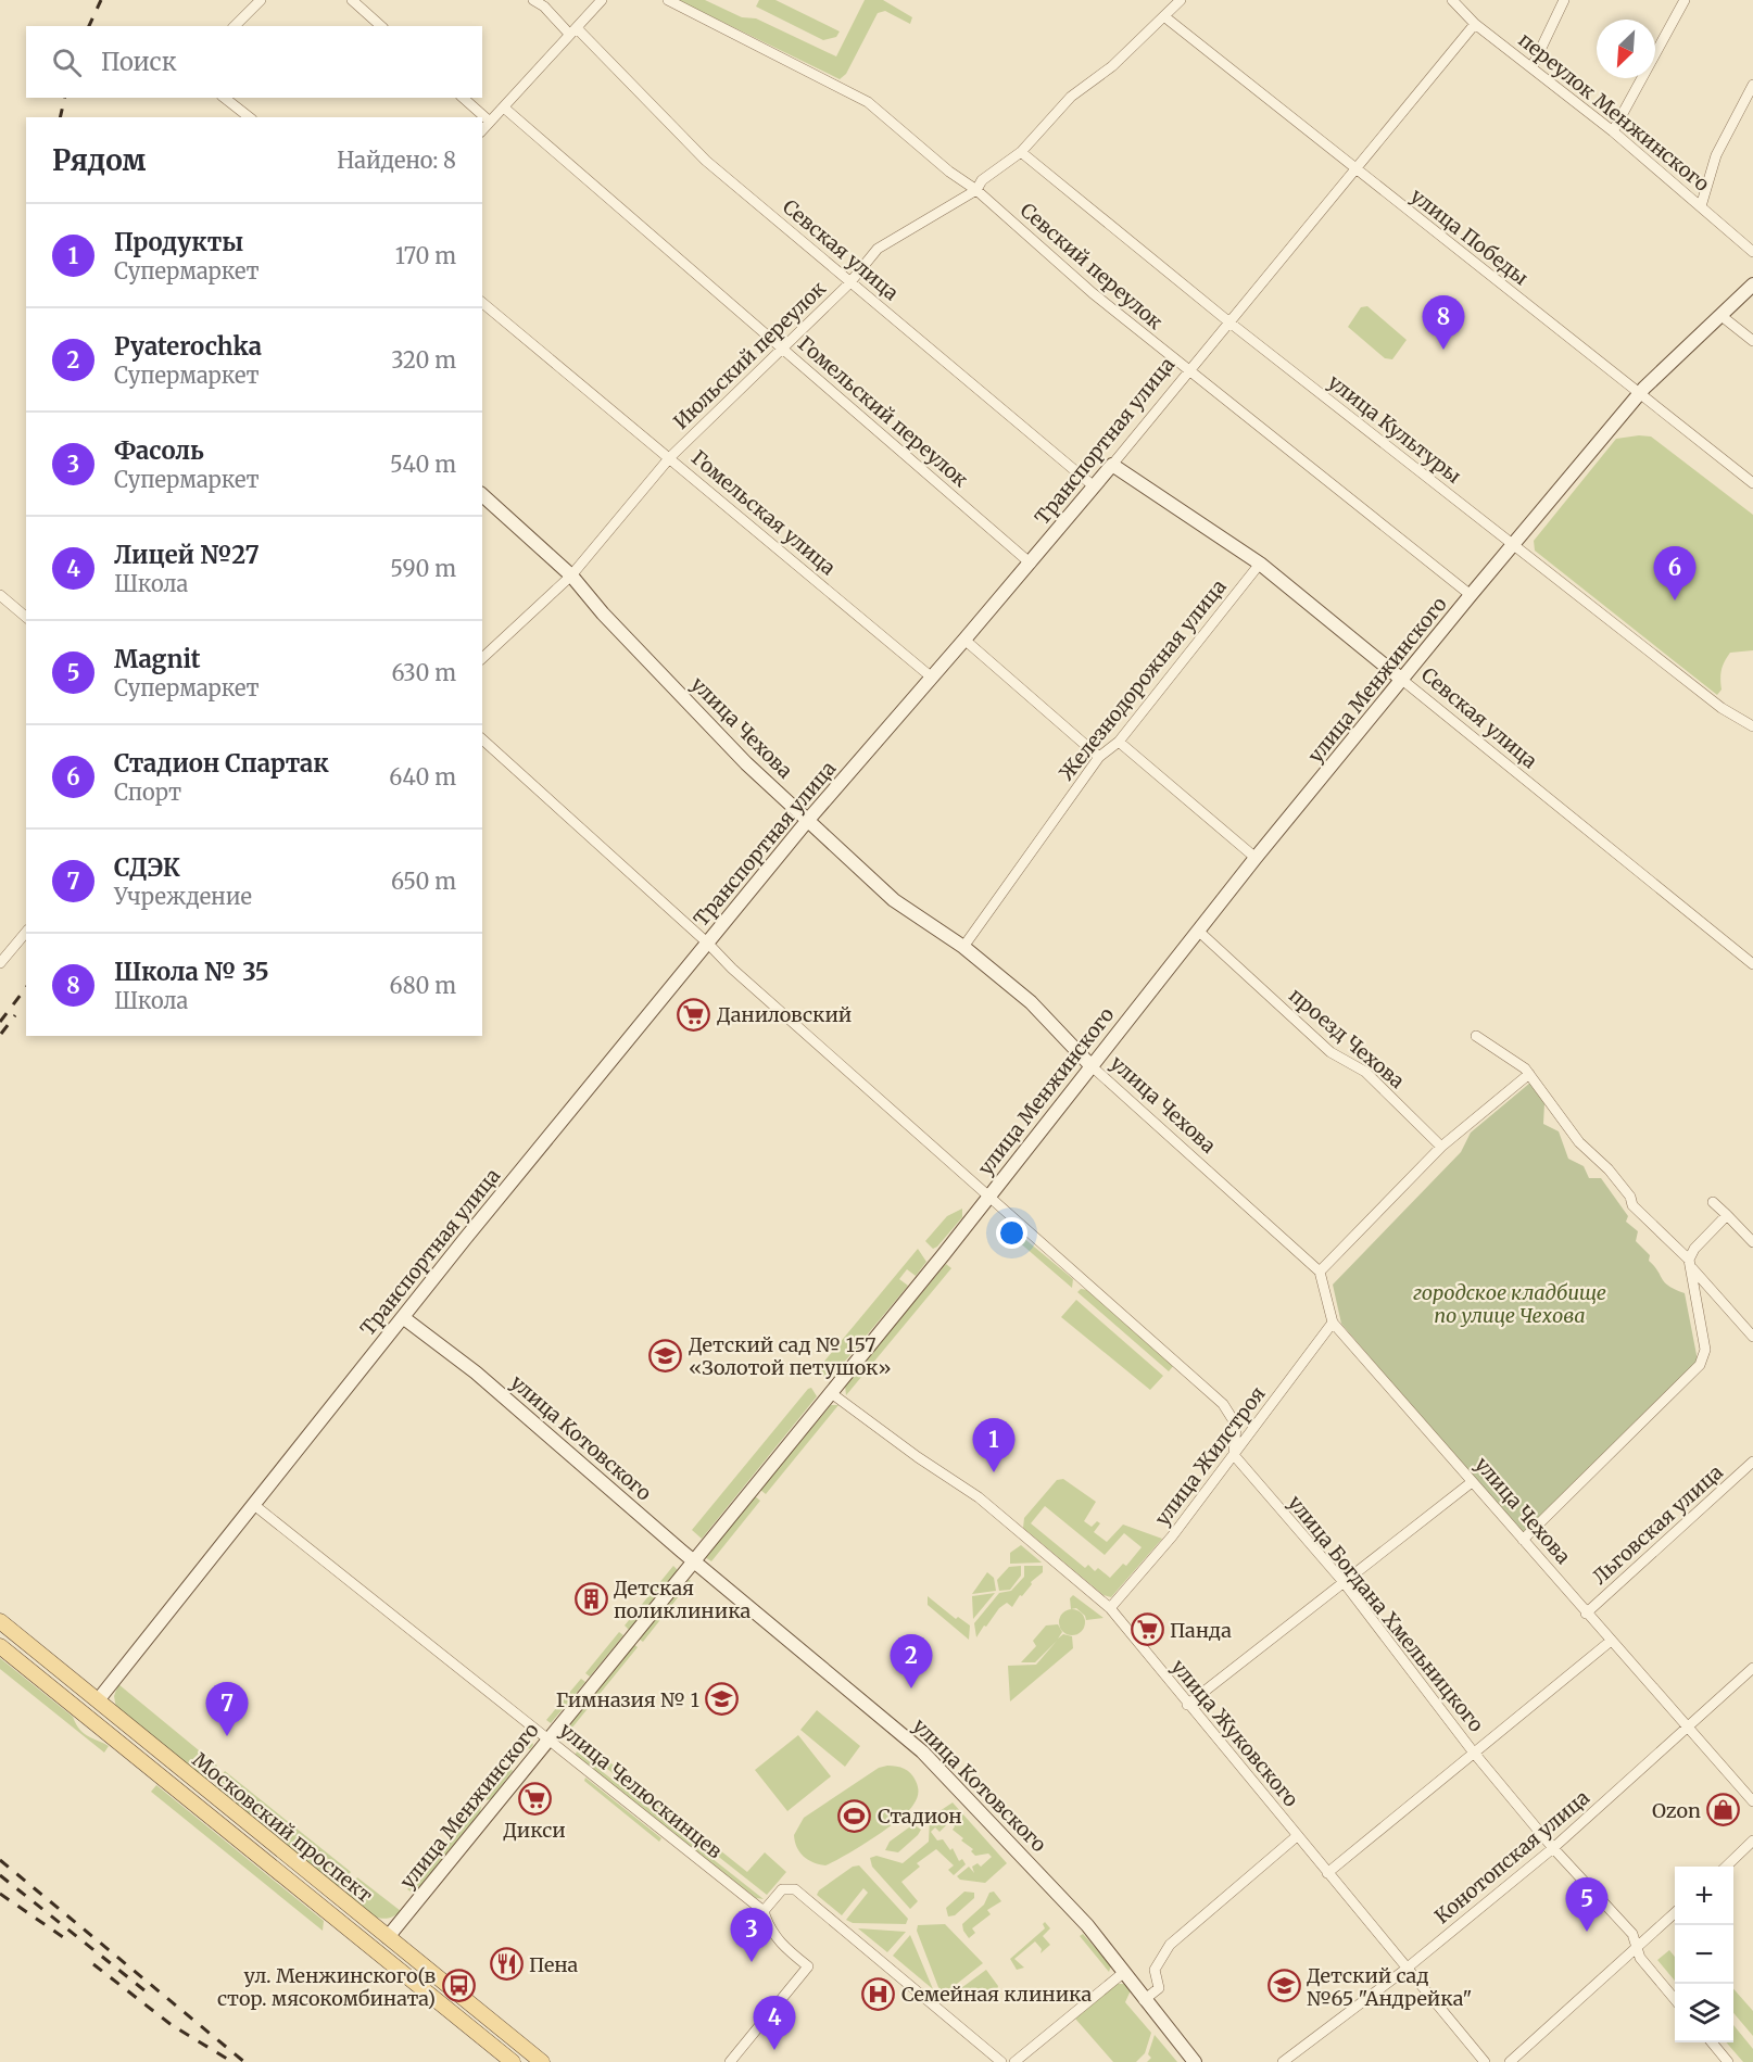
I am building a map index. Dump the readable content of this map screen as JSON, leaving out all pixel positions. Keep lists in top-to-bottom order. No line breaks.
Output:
{"streets":{"main road":["Московский проспект"],"street":["переулок Менжинского","улица Победы","Севская улица","Севский переулок","Июльский переулок","Гомельский переулок","улица Культуры","Транспортная улица","Гомельская улица","Железнодорожная улица","улица Менжинского","улица Чехова","проезд Чехова","улица Котовского","улица Жилстроя","Льговская улица","улица Богдана Хмельницкого","улица Жуковского","улица Челюскинцев","Конотопская улица"]},"crossings":[["переулок Менжинского","Транспортная улица"],["улица Победы","Июльский переулок"],["улица Победы","Транспортная улица"],["улица Победы","улица Менжинского"],["Севская улица","Июльский переулок"],["Севская улица","Транспортная улица"],["Севская улица","Железнодорожная улица"],["Севская улица","улица Менжинского"],["Севский переулок","Июльский переулок"],["Севский переулок","Транспортная улица"],["Севский переулок","улица Менжинского"],["Июльский переулок","Гомельский переулок"],["Июльский переулок","улица Культуры"],["Июльский переулок","Гомельская улица"],["Июльский переулок","улица Чехова"],["Гомельский переулок","Транспортная улица"],["улица Культуры","Транспортная улица"],["улица Культуры","улица Менжинского"],["Транспортная улица","Гомельская улица"],["Транспортная улица","улица Чехова"],["Транспортная улица","улица Котовского"],["Транспортная улица","улица Челюскинцев"],["Транспортная улица","Московский проспект"],["Железнодорожная улица","улица Чехова"],["улица Менжинского","улица Чехова"],["улица Менжинского","проезд Чехова"],["улица Менжинского","улица Котовского"],["улица Менжинского","улица Жуковского"],["улица Менжинского","улица Челюскинцев"],["улица Менжинского","Московский проспект"],["улица Чехова","улица Жилстроя"],["улица Чехова","Льговская улица"],["улица Чехова","Конотопская улица"],["улица Жилстроя","улица Богдана Хмельницкого"],["улица Жилстроя","улица Жуковского"],["улица Богдана Хмельницкого","Конотопская улица"],["улица Жуковского","Конотопская улица"]],"parks":["городское кладбище по улице Чехова"],"places":{"supermarket":["Даниловский","Панда","Дикси"],"school or university":["Детский сад № 157 «Золотой петушок»","Гимназия № 1","Детский сад №65 \"Андрейка\""],"building":["Детская поликлиника"],"shop":["Ozon"],"sports":["Стадион"],"restaurant":["Пена"],"bus stop":["ул. Менжинского(в стор. мясокомбината)"],"hospital":["Семейная клиника"]},"north":"bottom left","page":{"search":"Поиск","heading":["Рядом","Найдено: 8"],"list":[{"mark":"1","name":"Продукты","note":"Супермаркет","value":"170 m"},{"mark":"2","name":"Pyaterochka","note":"Супермаркет","value":"320 m"},{"mark":"3","name":"Фасоль","note":"Супермаркет","value":"540 m"},{"mark":"4","name":"Лицей №27","note":"Школа","value":"590 m"},{"mark":"5","name":"Magnit","note":"Супермаркет","value":"630 m"},{"mark":"6","name":"Стадион Спартак","note":"Спорт","value":"640 m"},{"mark":"7","name":"СДЭК","note":"Учреждение","value":"650 m"},{"mark":"8","name":"Школа № 35","note":"Школа","value":"680 m"}],"pins":["8","6","1","2","7","5","3","4"],"map_buttons":["+","−"]}}
